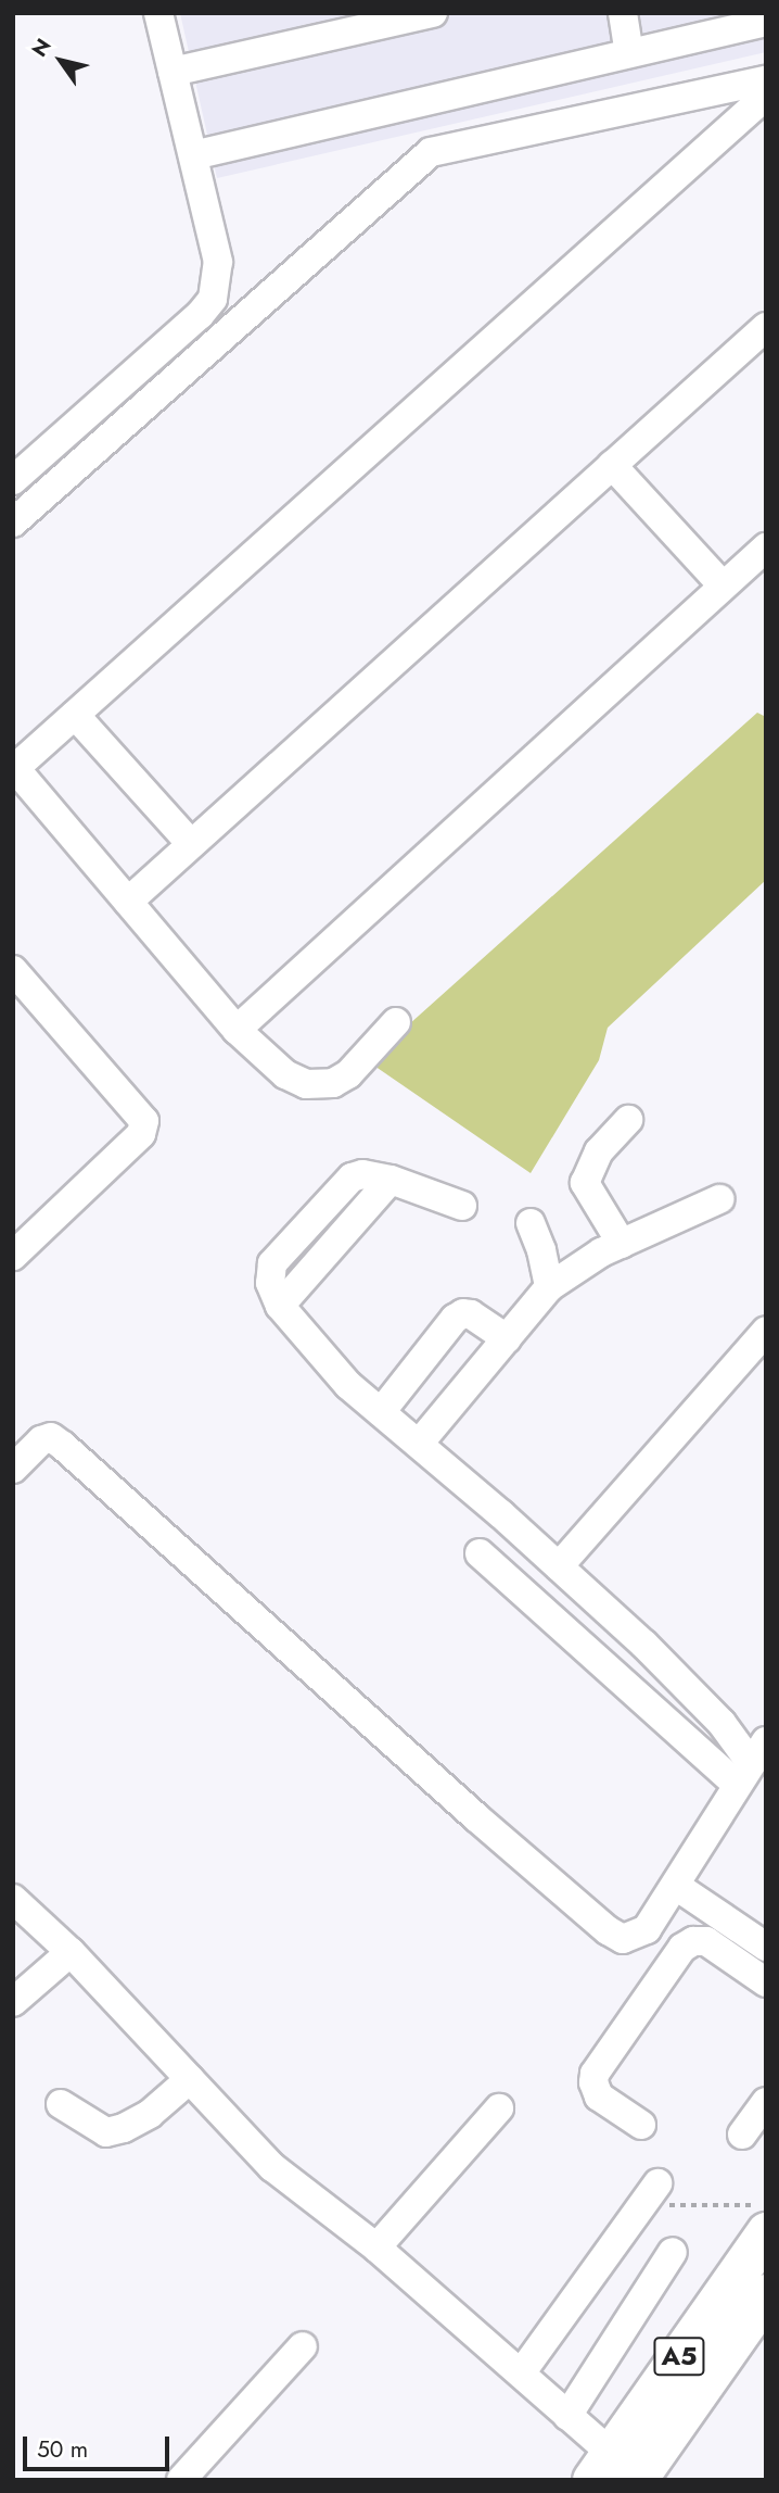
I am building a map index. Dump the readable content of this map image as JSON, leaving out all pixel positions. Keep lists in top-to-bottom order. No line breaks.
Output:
{"streets":{"highway":["A5"]},"scale_bar":"50 m","north":"top left"}
